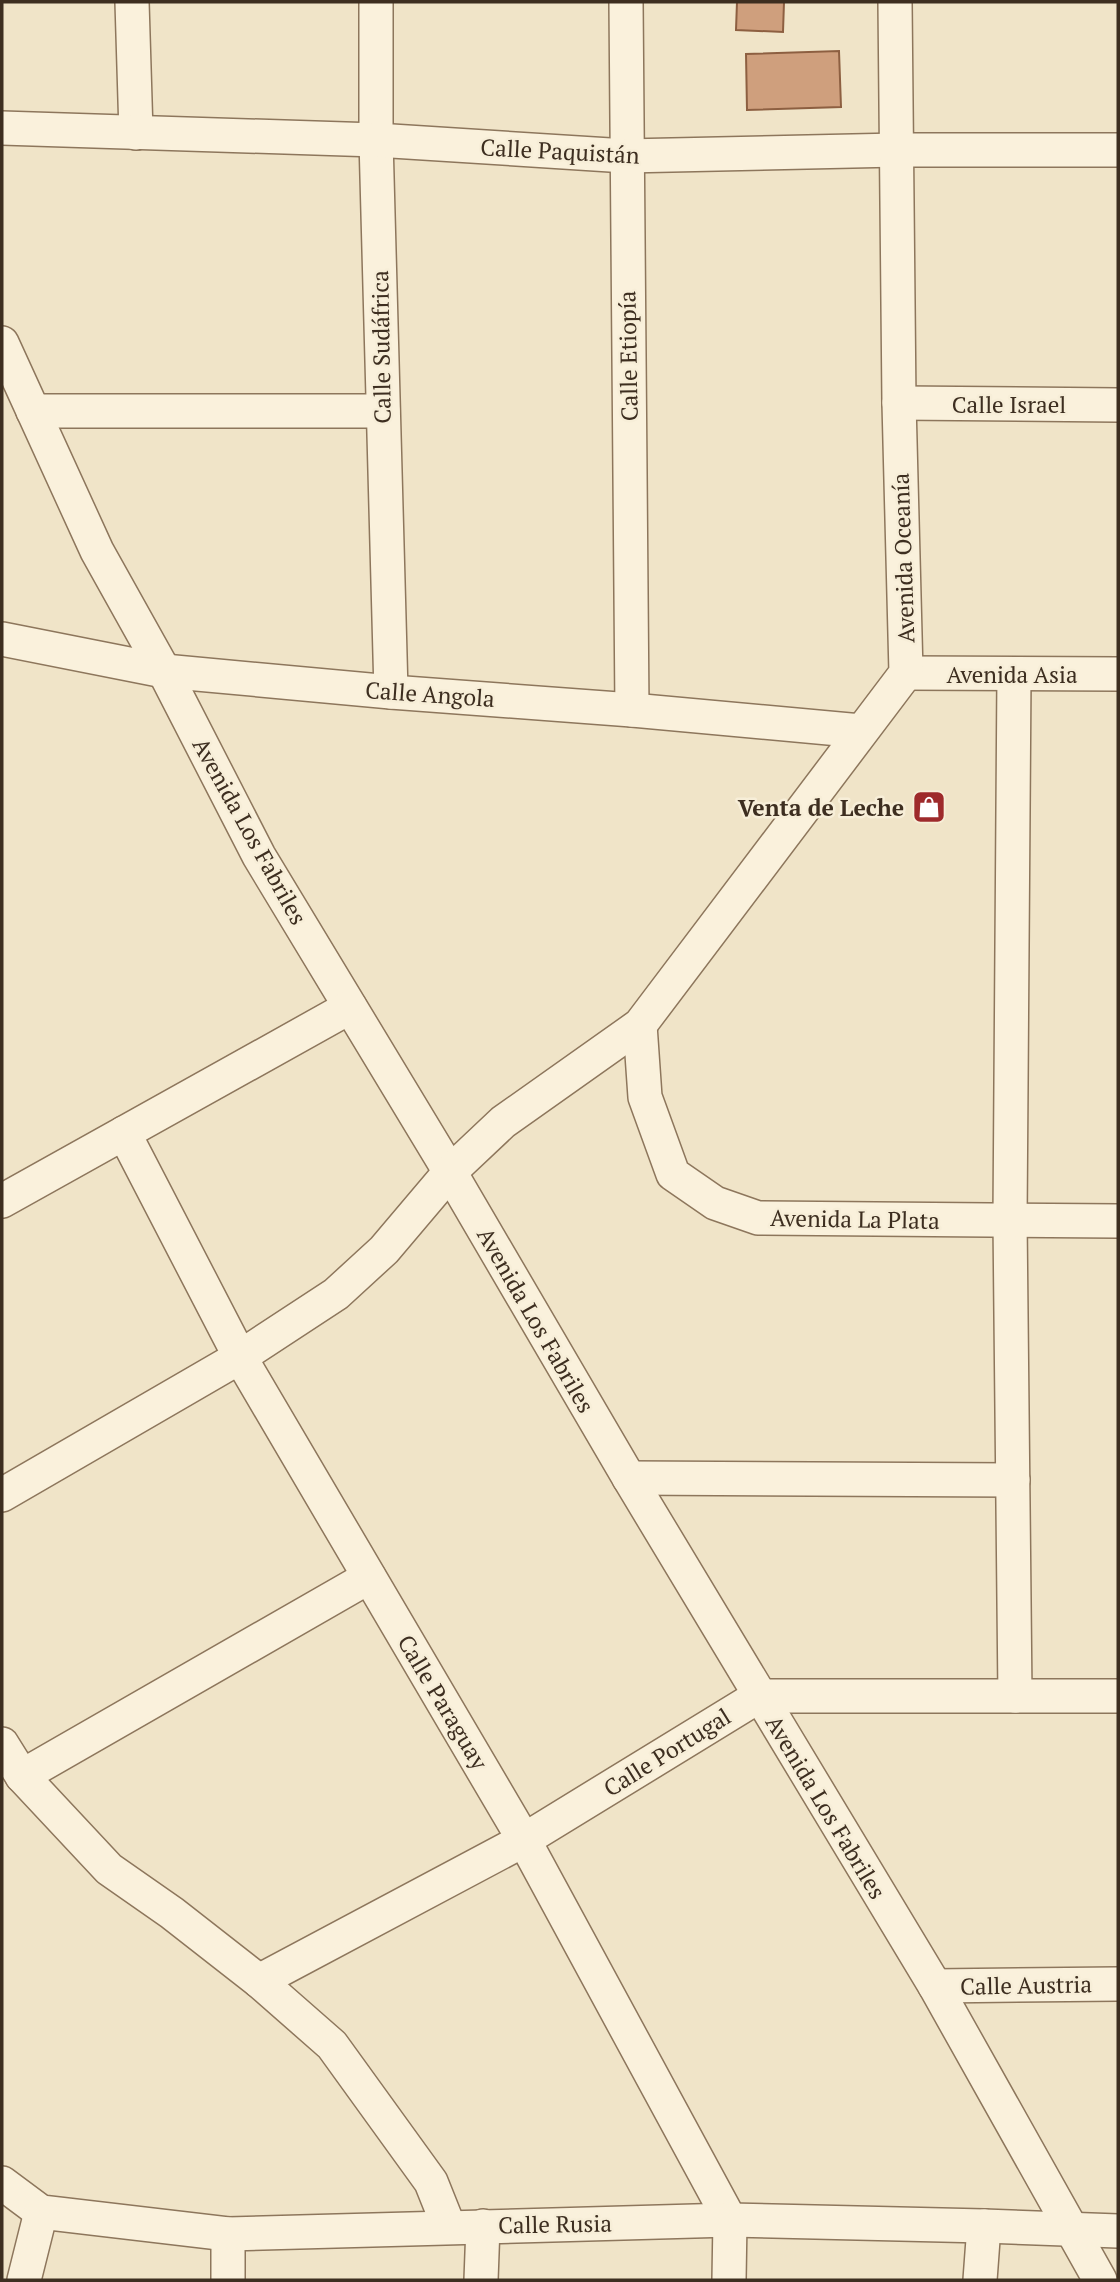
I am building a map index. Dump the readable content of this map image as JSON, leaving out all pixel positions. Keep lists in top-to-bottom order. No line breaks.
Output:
{"streets":{"street":["Calle Paquistán","Calle Sudáfrica","Calle Etiopía","Calle Israel","Avenida Oceanía","Avenida Asia","Calle Angola","Avenida Los Fabriles","Avenida La Plata","Calle Paraguay","Calle Portugal","Calle Austria","Calle Rusia"]},"crossings":[["Calle Paquistán","Calle Sudáfrica"],["Calle Paquistán","Calle Etiopía"],["Calle Paquistán","Avenida Oceanía"],["Calle Sudáfrica","Calle Angola"],["Calle Etiopía","Calle Angola"],["Calle Israel","Avenida Oceanía"],["Avenida Oceanía","Avenida Asia"],["Avenida Oceanía","Calle Angola"],["Avenida Oceanía","Avenida Los Fabriles"],["Avenida Oceanía","Avenida La Plata"],["Avenida Oceanía","Calle Paraguay"],["Calle Angola","Avenida Los Fabriles"],["Avenida Los Fabriles","Calle Portugal"],["Avenida Los Fabriles","Calle Austria"],["Avenida Los Fabriles","Calle Rusia"],["Calle Paraguay","Calle Portugal"],["Calle Paraguay","Calle Rusia"]],"places":{"shop":["Venta de Leche"]}}
